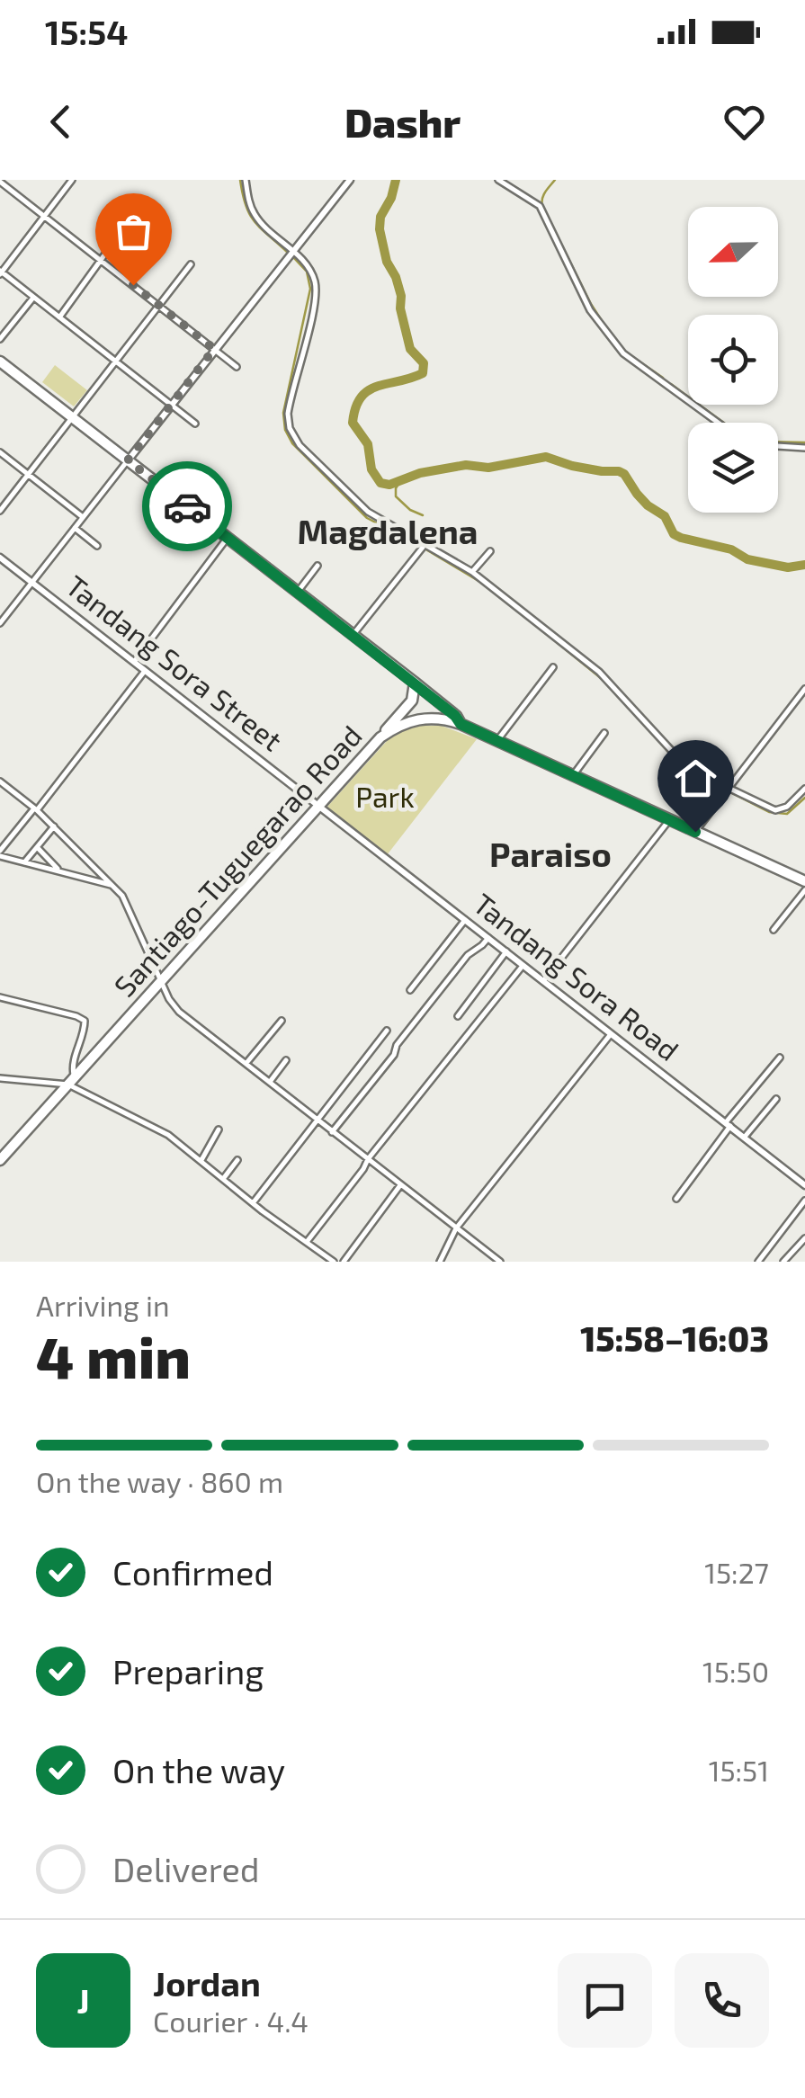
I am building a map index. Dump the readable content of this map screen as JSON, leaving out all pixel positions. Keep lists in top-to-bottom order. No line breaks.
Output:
{"streets":{"highway":["Santiago-Tuguegarao Road"],"street":["Tandang Sora Street","Tandang Sora Road"]},"crossings":[["Tandang Sora Street","Santiago-Tuguegarao Road"],["Tandang Sora Street","Tandang Sora Road"],["Santiago-Tuguegarao Road","Tandang Sora Road"]],"districts":["Magdalena","Paraiso"],"parks":["Park"],"north":"left","page":{"status":"15:54","header":"Dashr","heading":["4 min","Arriving in","15:58–16:03"],"panel":["Jordan","Courier · 4.4"],"bar":"On the way · 860 m","list":[["Confirmed","15:27"],["Preparing","15:50"],["On the way","15:51"],"Delivered"],"round":"J"}}
